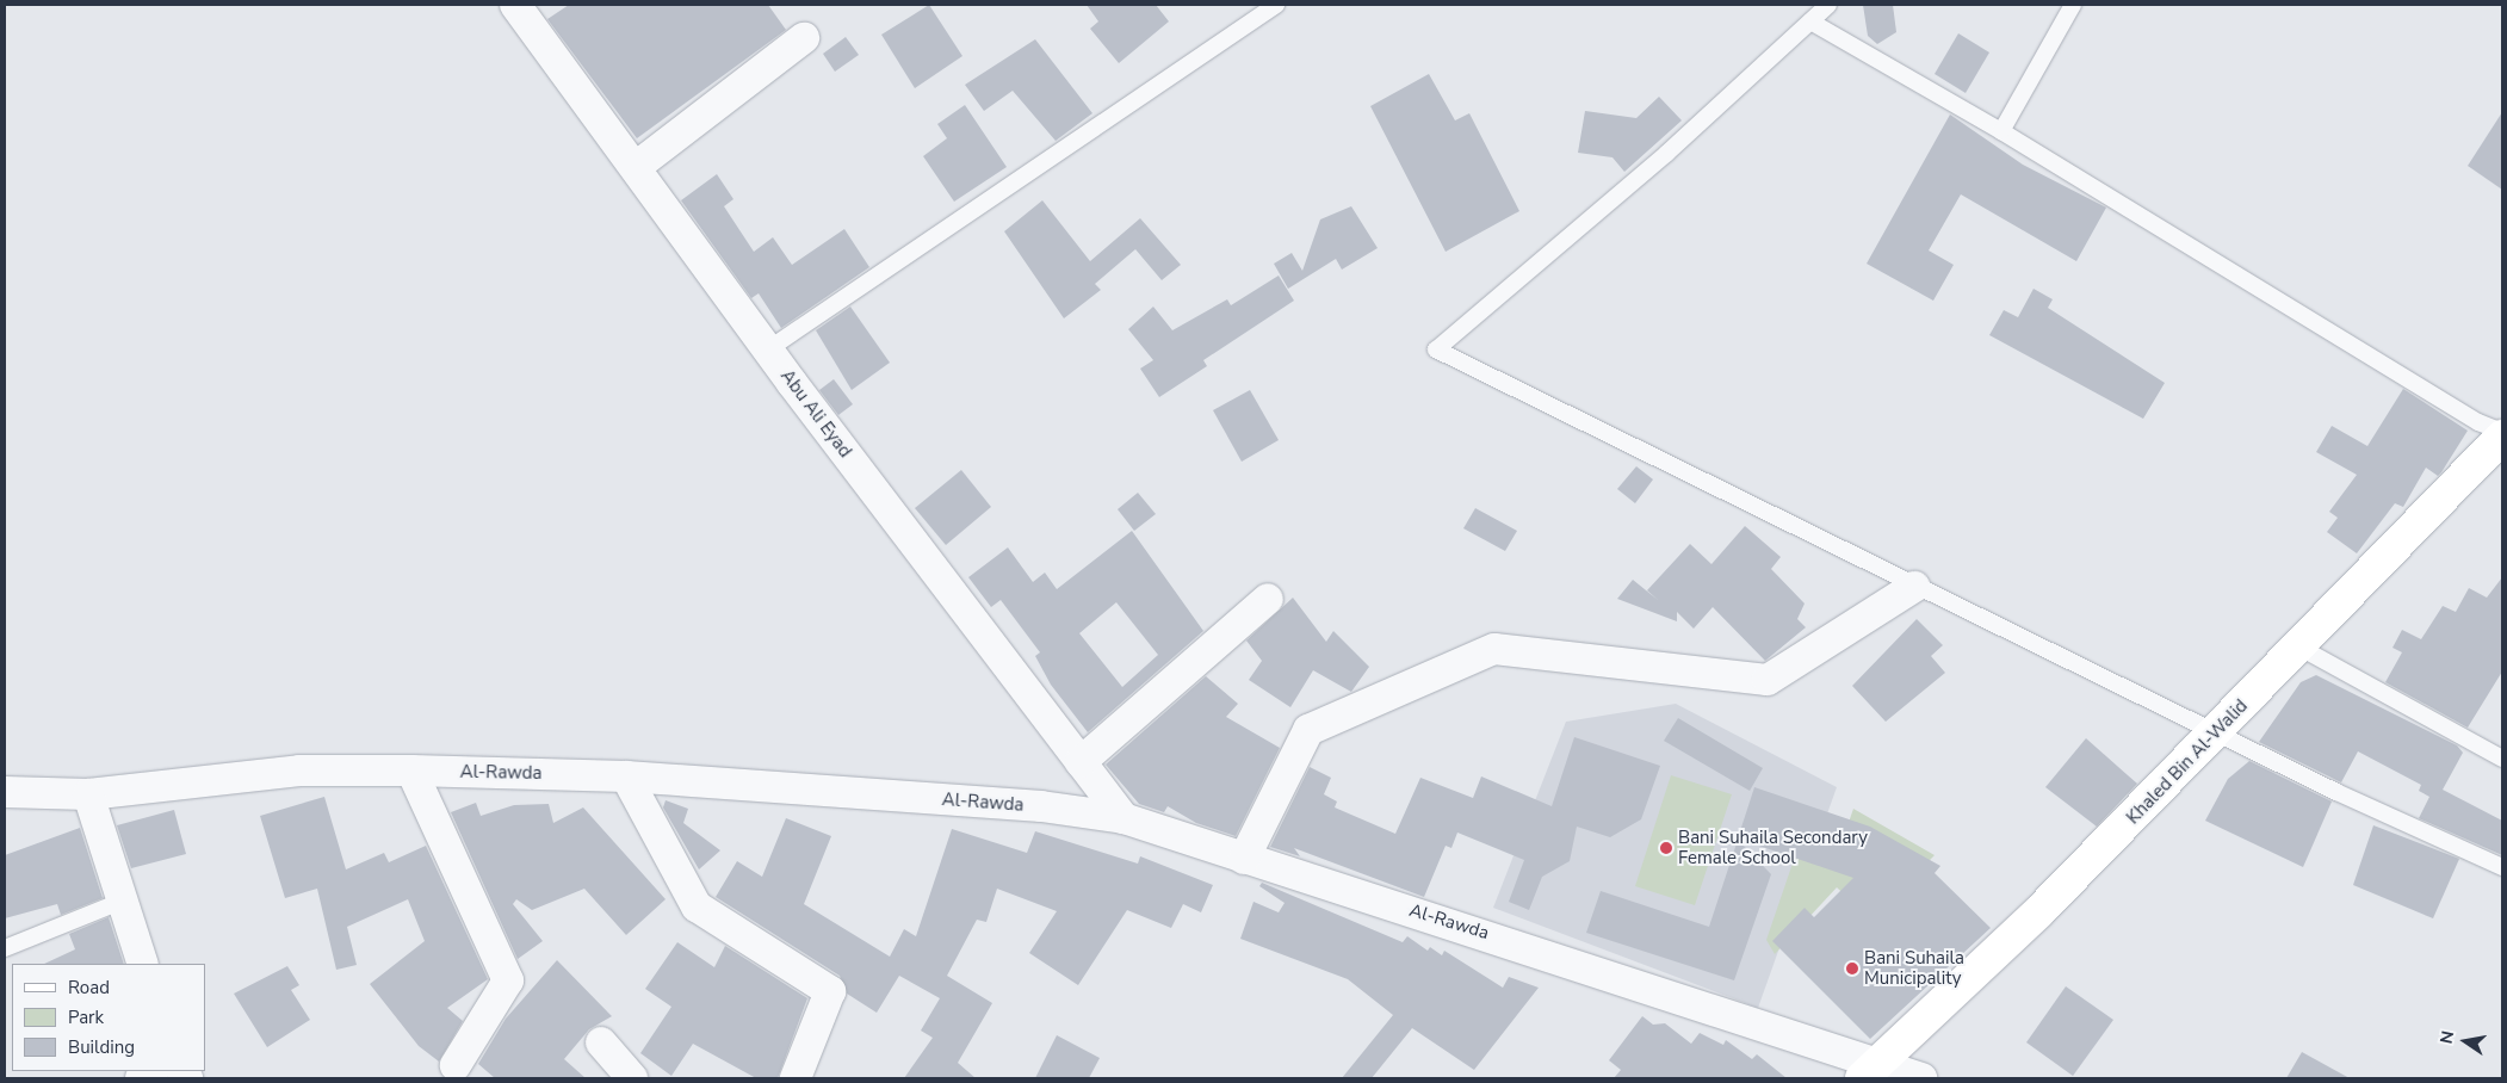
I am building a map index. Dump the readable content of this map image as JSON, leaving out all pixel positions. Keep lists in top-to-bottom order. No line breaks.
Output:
{"streets":{"street":["Abu Ali Eyad","Khaled Bin Al-Walid","Al-Rawda"]},"crossings":[["Abu Ali Eyad","Al-Rawda"],["Khaled Bin Al-Walid","Al-Rawda"]],"places":["Bani Suhaila Secondary Female School","Bani Suhaila Municipality"],"legend":["Road","Park","Building"],"north":"left"}
